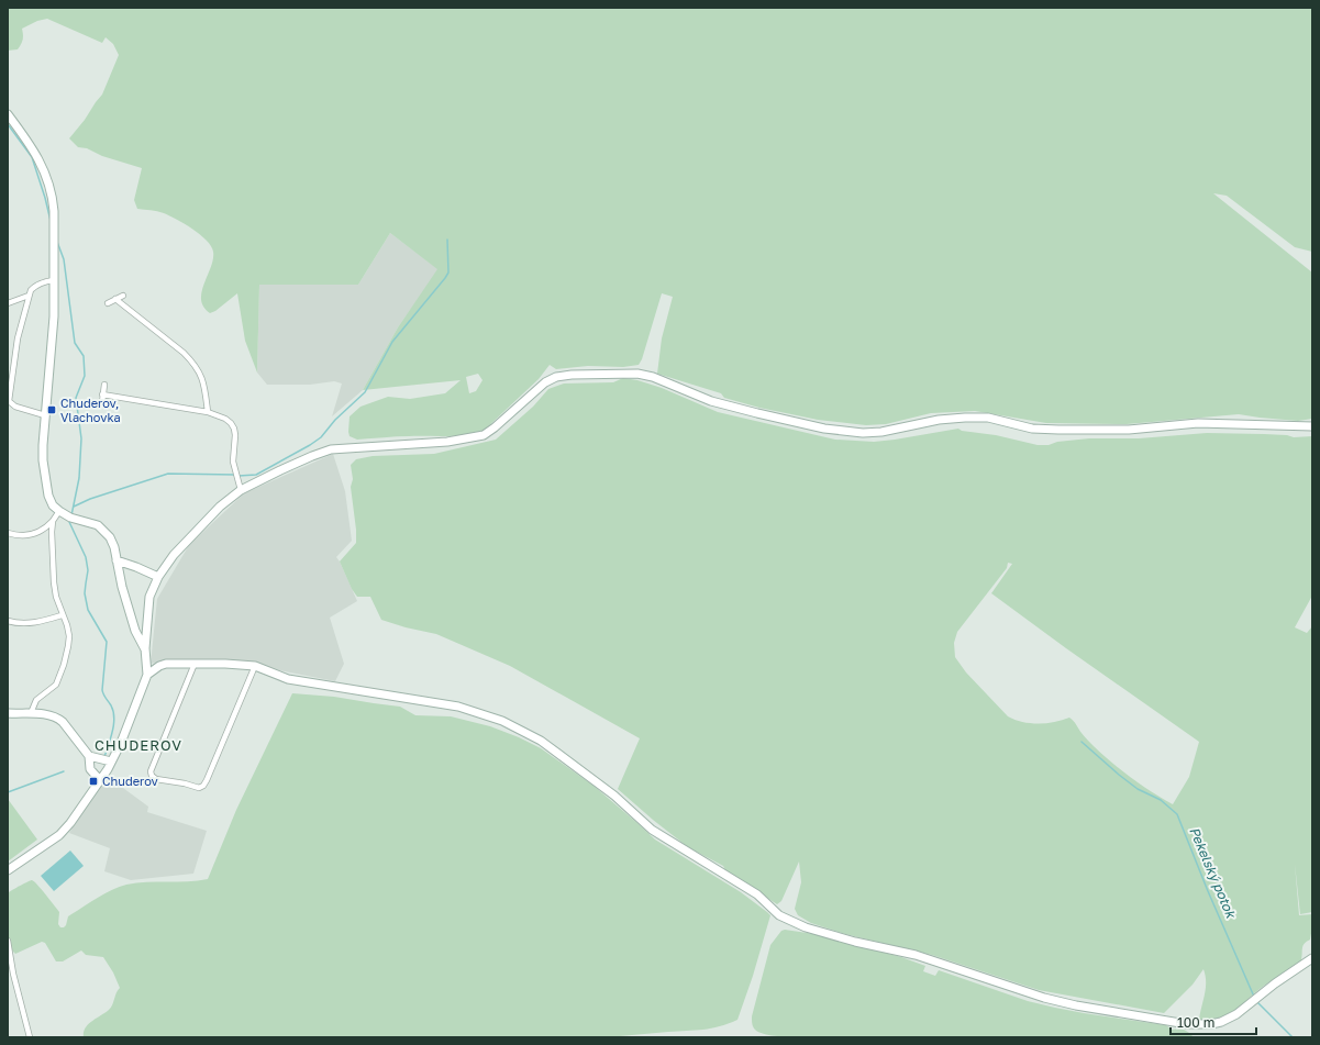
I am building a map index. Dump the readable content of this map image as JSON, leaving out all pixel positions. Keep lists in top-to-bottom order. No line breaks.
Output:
{"districts":["CHUDEROV"],"water":["Pekelský potok"],"places":{"transit":["Chuderov, Vlachovka","Chuderov"]},"scale_bar":"100 m"}
